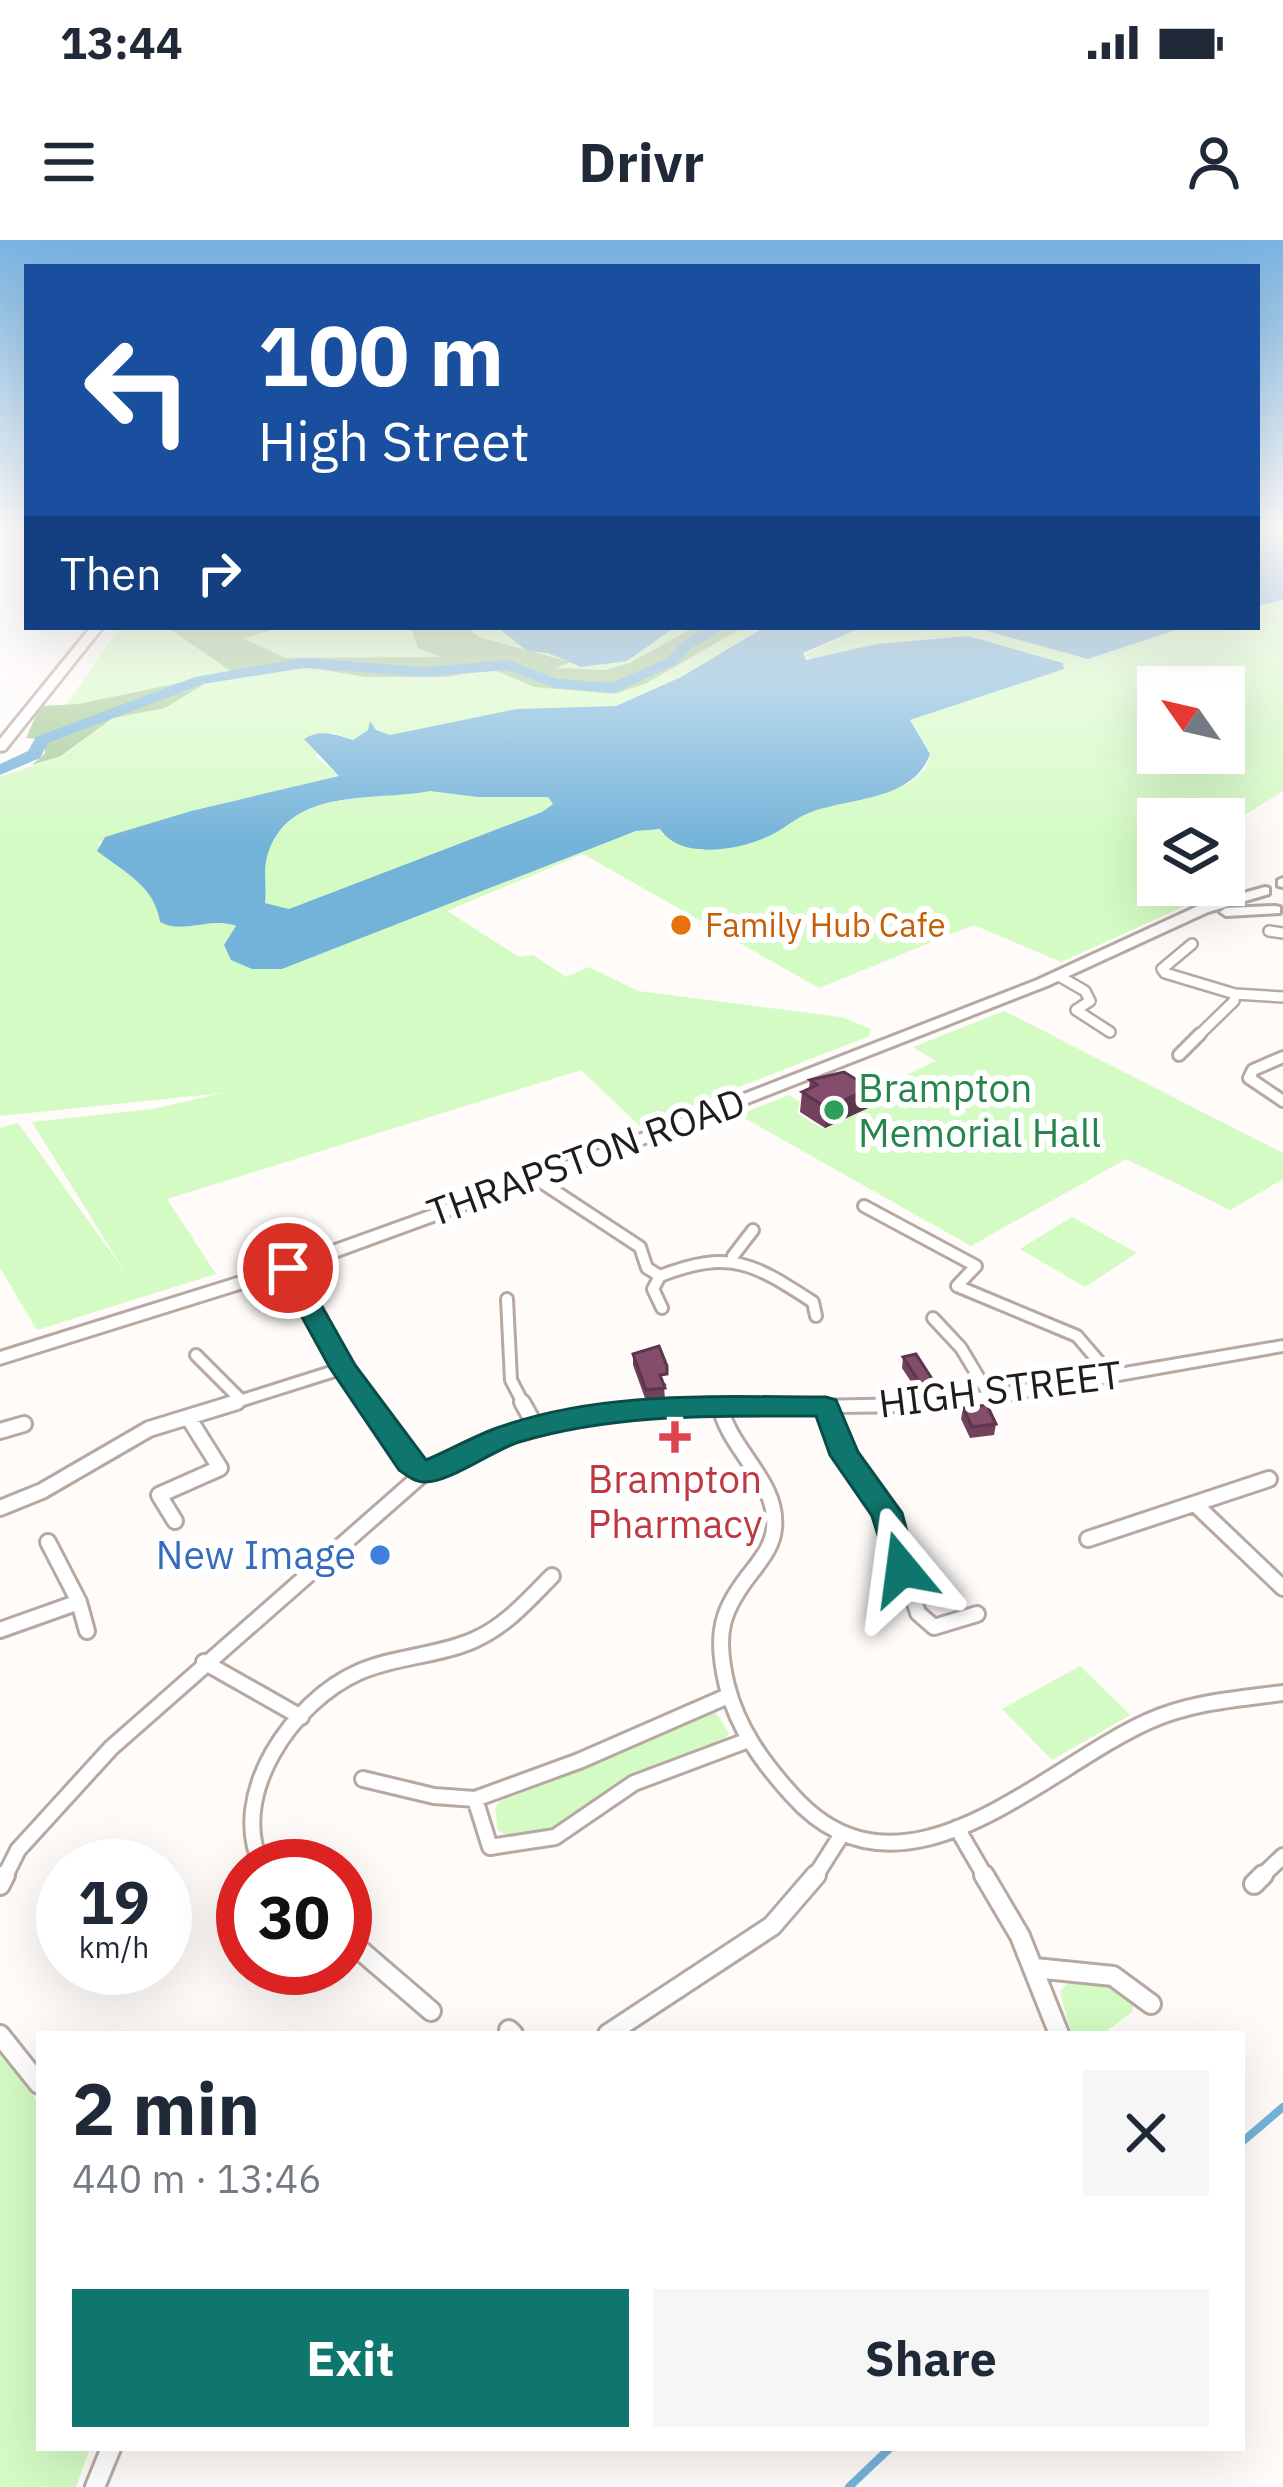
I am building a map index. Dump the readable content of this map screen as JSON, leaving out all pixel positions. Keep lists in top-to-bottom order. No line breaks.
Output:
{"streets":{"main road":["THRAPSTON ROAD"],"street":["HIGH STREET"]},"places":{"other":["Family Hub Cafe","Brampton Memorial Hall","New Image"],"health":["Brampton Pharmacy"]},"north":"top left","page":{"status":"13:44","header":"Drivr","turn":["100 m","High Street"],"then":"Then","speed":"19 km/h","limit":"30","heading":["2 min","440 m · 13:46"],"buttons":["Exit","Share"]}}
